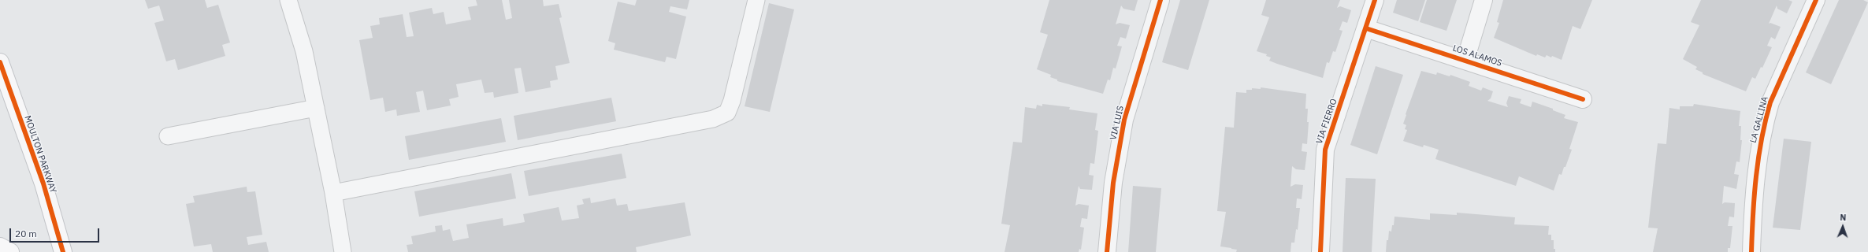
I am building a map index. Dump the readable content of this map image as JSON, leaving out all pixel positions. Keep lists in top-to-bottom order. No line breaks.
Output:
{"streets":{"main road":["MOULTON PARKWAY"],"street":["LOS ALAMOS","LA GALLINA","VIA FIERRO","VIA LUIS"]},"crossings":[["LOS ALAMOS","VIA FIERRO"]],"scale_bar":"20 m","north":"top"}
